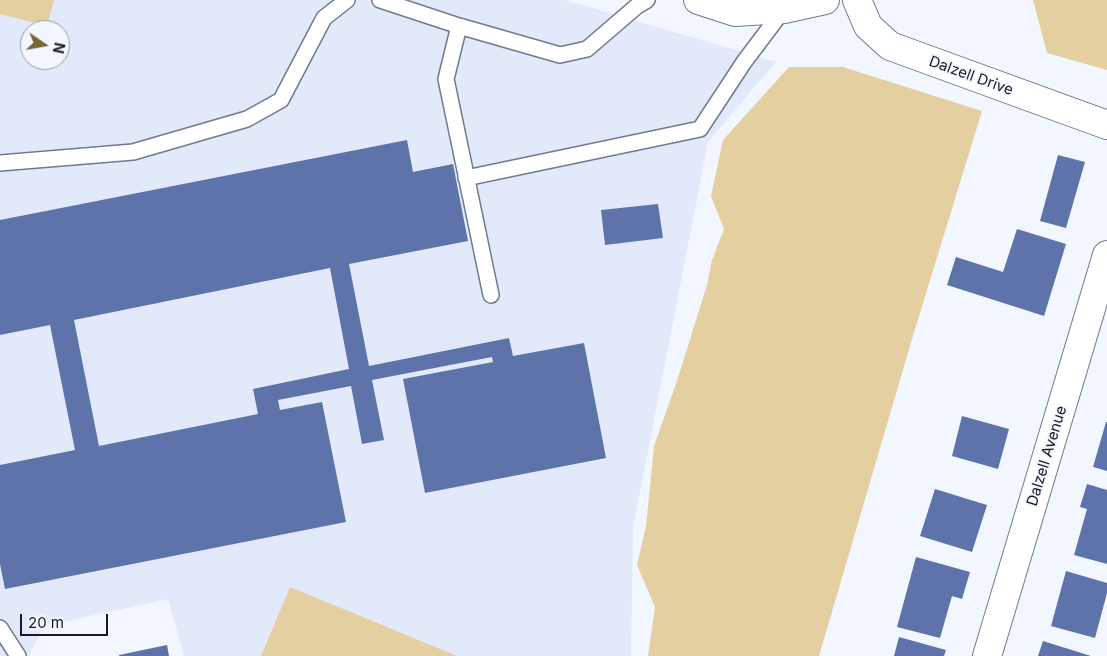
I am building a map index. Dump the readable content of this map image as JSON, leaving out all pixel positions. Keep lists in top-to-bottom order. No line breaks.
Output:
{"streets":{"street":["Dalzell Drive","Dalzell Avenue"]},"scale_bar":"20 m","north":"right"}
